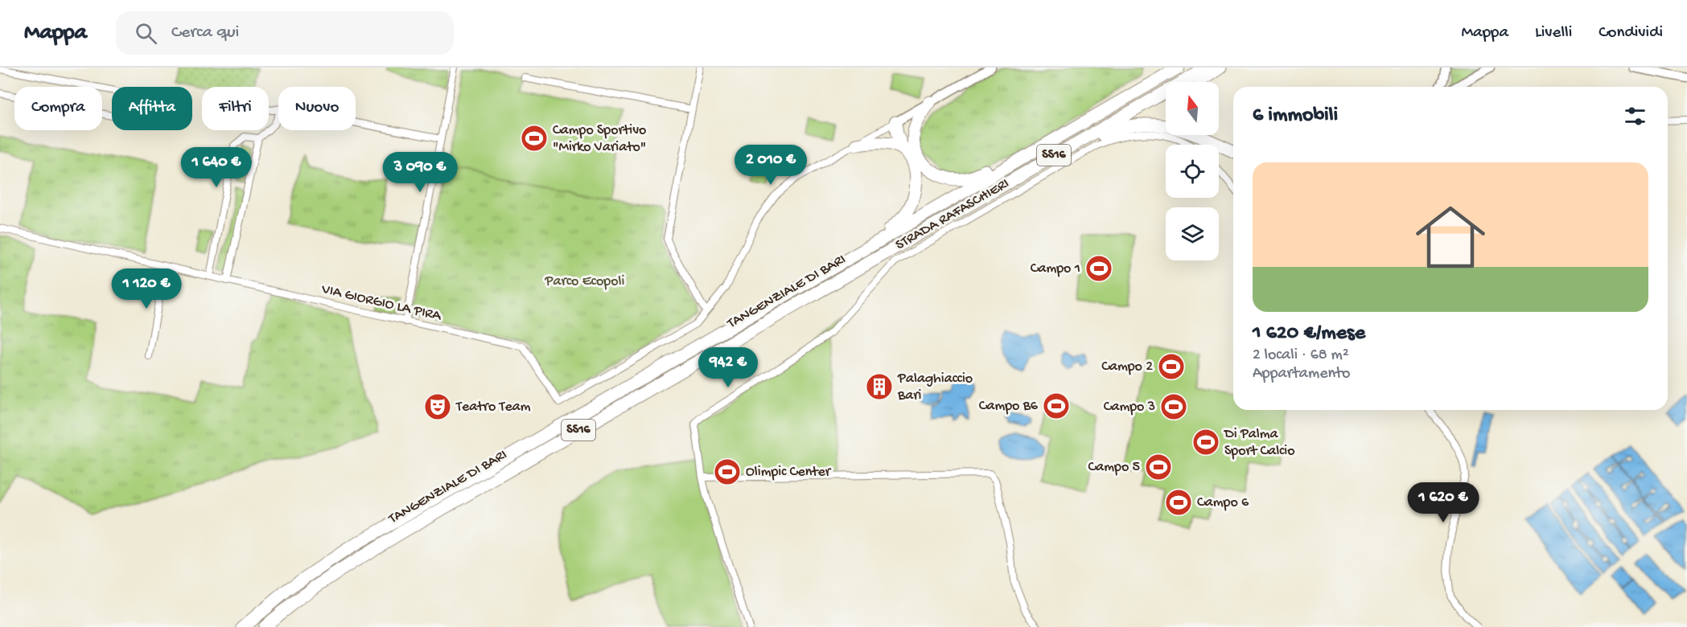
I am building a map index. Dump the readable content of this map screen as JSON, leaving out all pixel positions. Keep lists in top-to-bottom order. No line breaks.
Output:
{"streets":{"highway":["SS16","TANGENZIALE DI BARI"],"street":["STRADA RAFASCHIERI","VIA GIORGIO LA PIRA"]},"parks":["Parco Ecopoli"],"places":{"sports":["Campo Sportivo \"Mirko Variato\"","Campo 1","Campo 2","Campo B6","Campo 3","Di Palma Sport Calcio","Campo 5","Olimpic Center","Campo 6"],"building":["Palaghiaccio Bari"],"theatre":["Teatro Team"]},"north":"top","page":{"header":"Mappa","search":"Cerca qui","nav":["Mappa","Livelli","Condividi"],"chip":["Compra","Affitta","Filtri","Nuovo"],"heading":"6 immobili","price":["2 010 €","1 640 €","3 090 €","1 120 €","942 €","1 620 €"],"list":[{"name":"1 620 €/mese","note":"2 locali · 68 m² · Appartamento"}]}}
